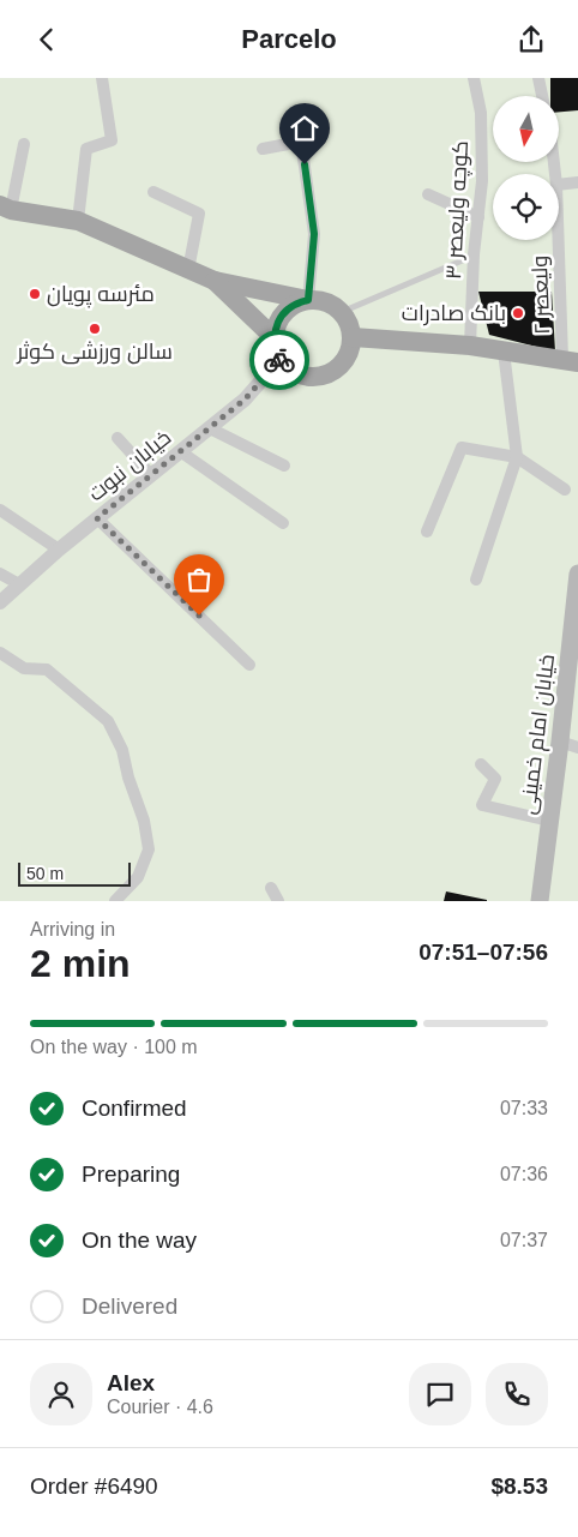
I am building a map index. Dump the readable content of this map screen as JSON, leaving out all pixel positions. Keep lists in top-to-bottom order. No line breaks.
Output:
{"streets":{"main road":["خیابان امام خمینی"],"street":["کوچه ولیعصر ۳","ولیعصر ۲","خیابان نبوت"]},"places":["مئرسه پویان","بانک صادرات","سالن ورزشی کوثر"],"scale_bar":"50 m","north":"bottom","page":{"header":"Parcelo","scale":"50 m","heading":["2 min","Arriving in","07:51–07:56"],"panel":["Alex","Courier · 4.6","Order #6490","$8.53"],"bar":"On the way · 100 m","list":[["Confirmed","07:33"],["Preparing","07:36"],["On the way","07:37"],"Delivered"]}}
